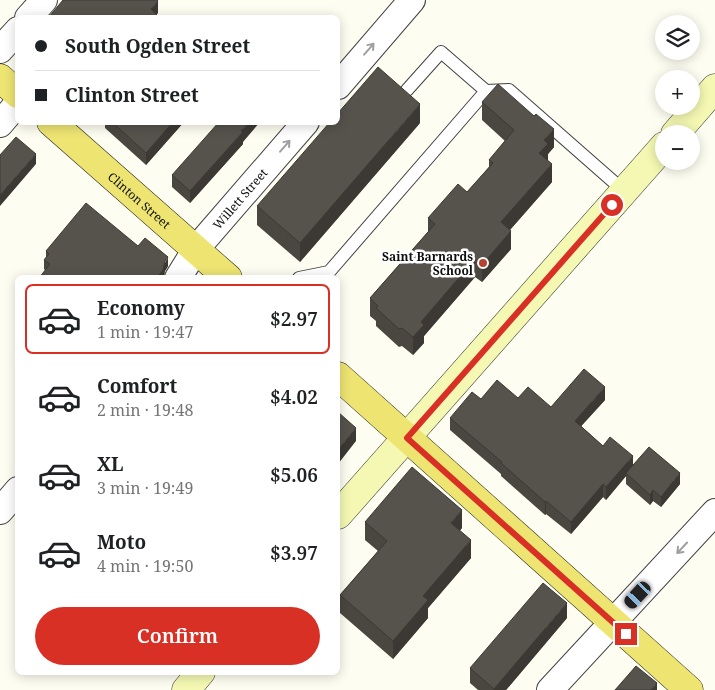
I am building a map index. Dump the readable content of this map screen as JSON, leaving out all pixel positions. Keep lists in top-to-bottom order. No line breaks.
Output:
{"streets":{"main road":["Clinton Street"],"street":["Willett Street"]},"crossings":[["Willett Street","Clinton Street"]],"one_way":["Willett Street"],"places":["Saint Barnards School"],"page":{"map_buttons":["+","−"],"banner":["South Ogden Street","Clinton Street"],"list":[{"name":"Economy","note":"1 min · 19:47","value":"$2.97"},{"name":"Comfort","note":"2 min · 19:48","value":"$4.02"},{"name":"XL","note":"3 min · 19:49","value":"$5.06"},{"name":"Moto","note":"4 min · 19:50","value":"$3.97"}],"buttons":"Confirm"}}
